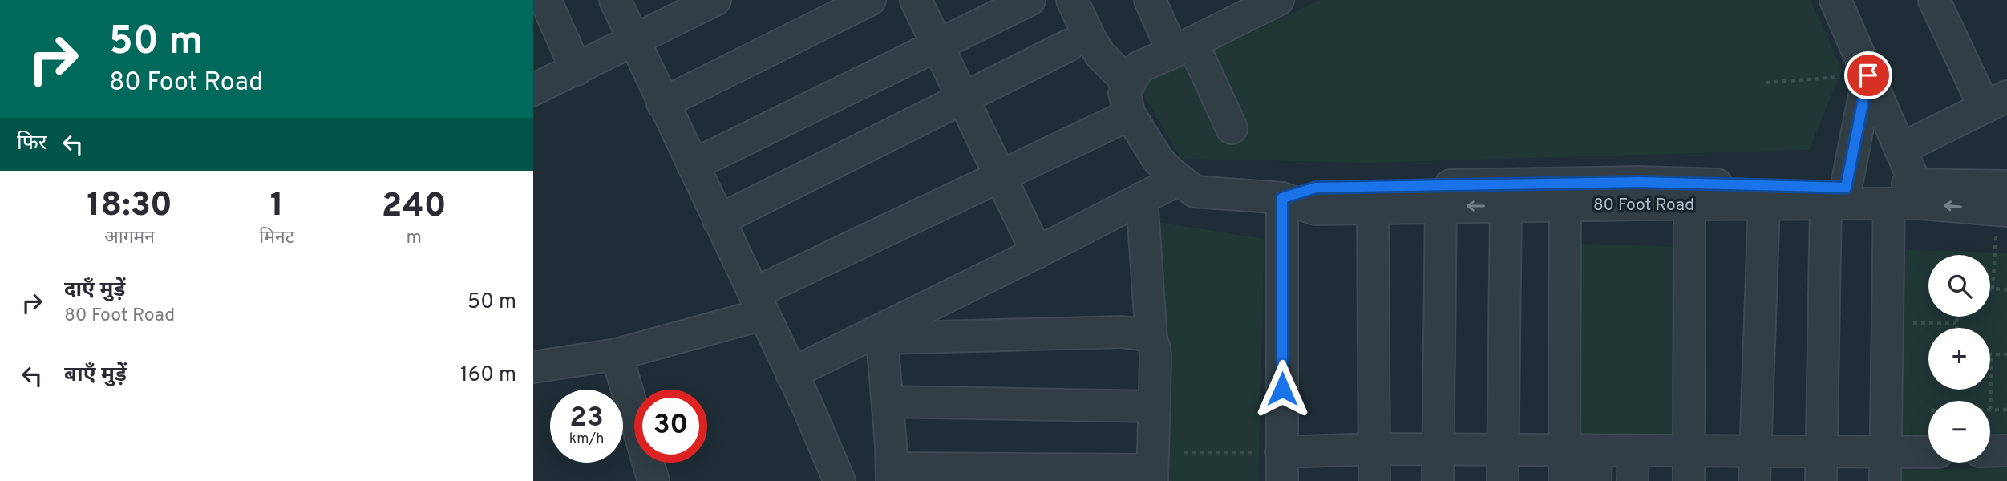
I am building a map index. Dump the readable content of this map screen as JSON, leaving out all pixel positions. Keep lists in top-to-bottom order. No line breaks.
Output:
{"streets":{"street":["80 Foot Road"]},"page":{"turn":["50 m","80 Foot Road"],"then":"फिर","eta":["18:30","आगमन","1","मिनट","240","m"],"map_buttons":["+","−"],"list":[{"name":"दाएँ मुड़ें","note":"80 Foot Road","value":"50 m"},{"name":"बाएँ मुड़ें","value":"160 m"}],"speed":"23 km/h","limit":"30"}}
